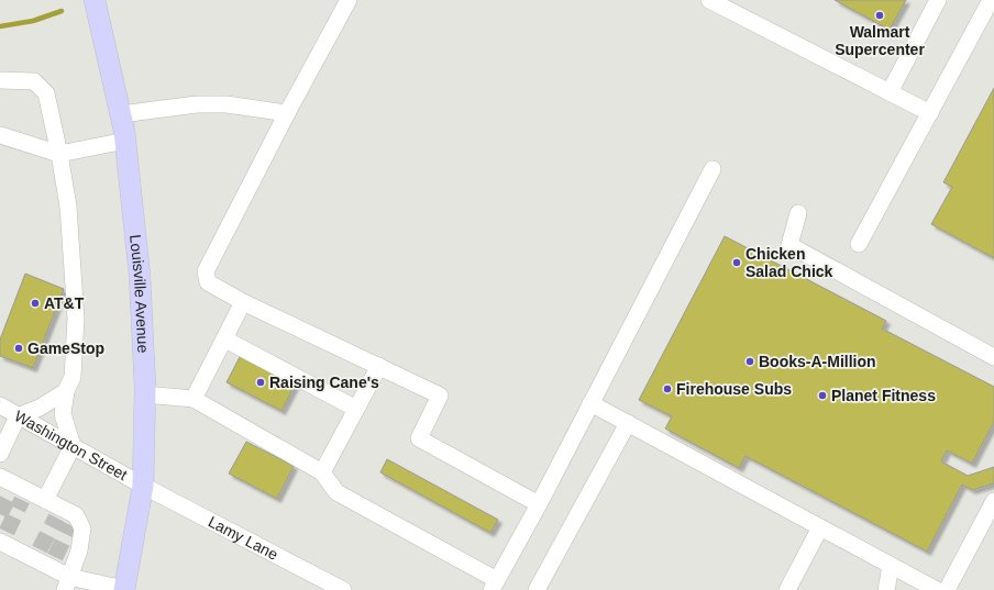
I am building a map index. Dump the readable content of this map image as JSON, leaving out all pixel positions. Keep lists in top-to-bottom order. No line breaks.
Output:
{"streets":{"main road":["Louisville Avenue"],"street":["Washington Street","Lamy Lane"]},"crossings":[["Louisville Avenue","Washington Street"],["Louisville Avenue","Lamy Lane"],["Washington Street","Lamy Lane"]],"places":["Walmart Supercenter","Chicken Salad Chick","AT&T","GameStop","Books-A-Million","Raising Cane's","Firehouse Subs","Planet Fitness"]}
